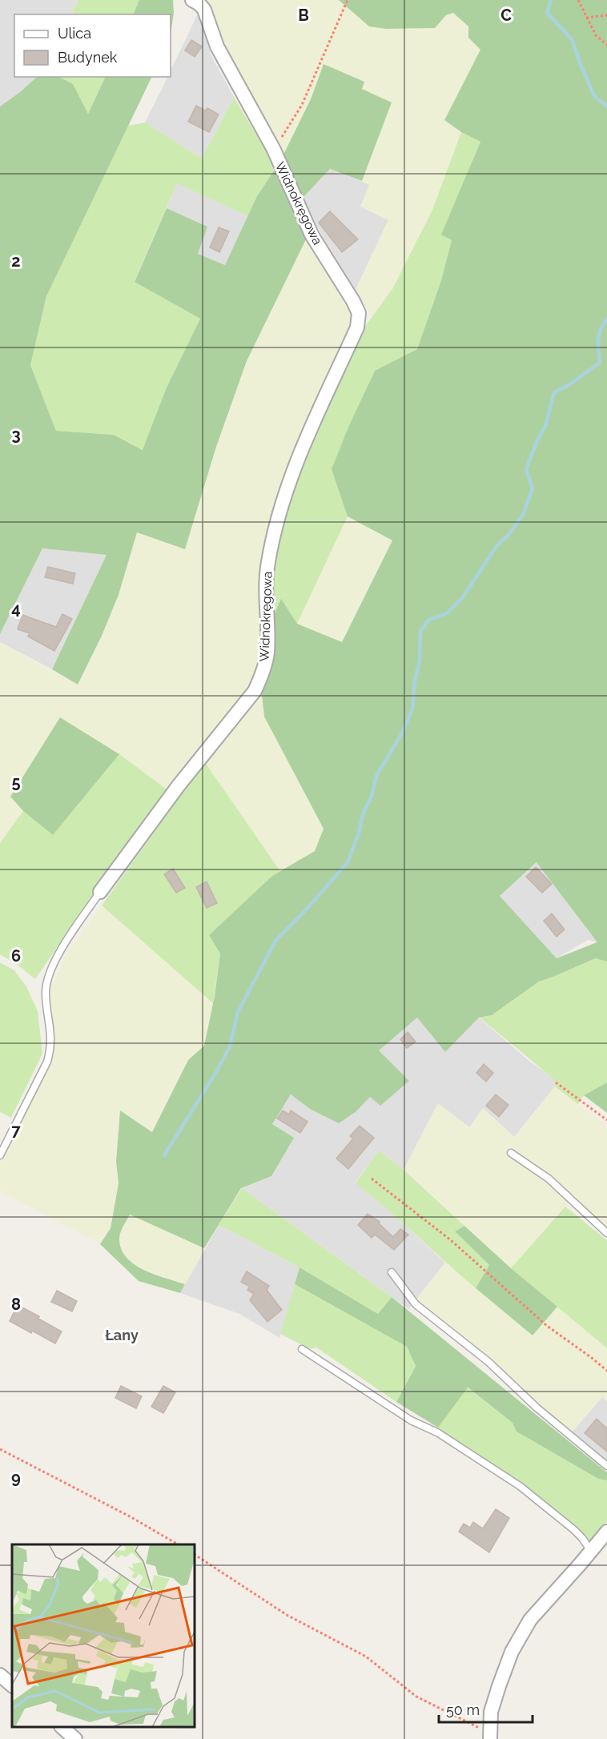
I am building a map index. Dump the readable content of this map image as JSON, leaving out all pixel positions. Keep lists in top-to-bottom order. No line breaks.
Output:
{"streets":{"street":["Widnokręgowa"]},"districts":["Łany"],"legend":["Ulica","Budynek"],"scale_bar":"50 m","grid":{"columns":["B","C"],"rows":["2","3","4","5","6","7","8","9"]}}
